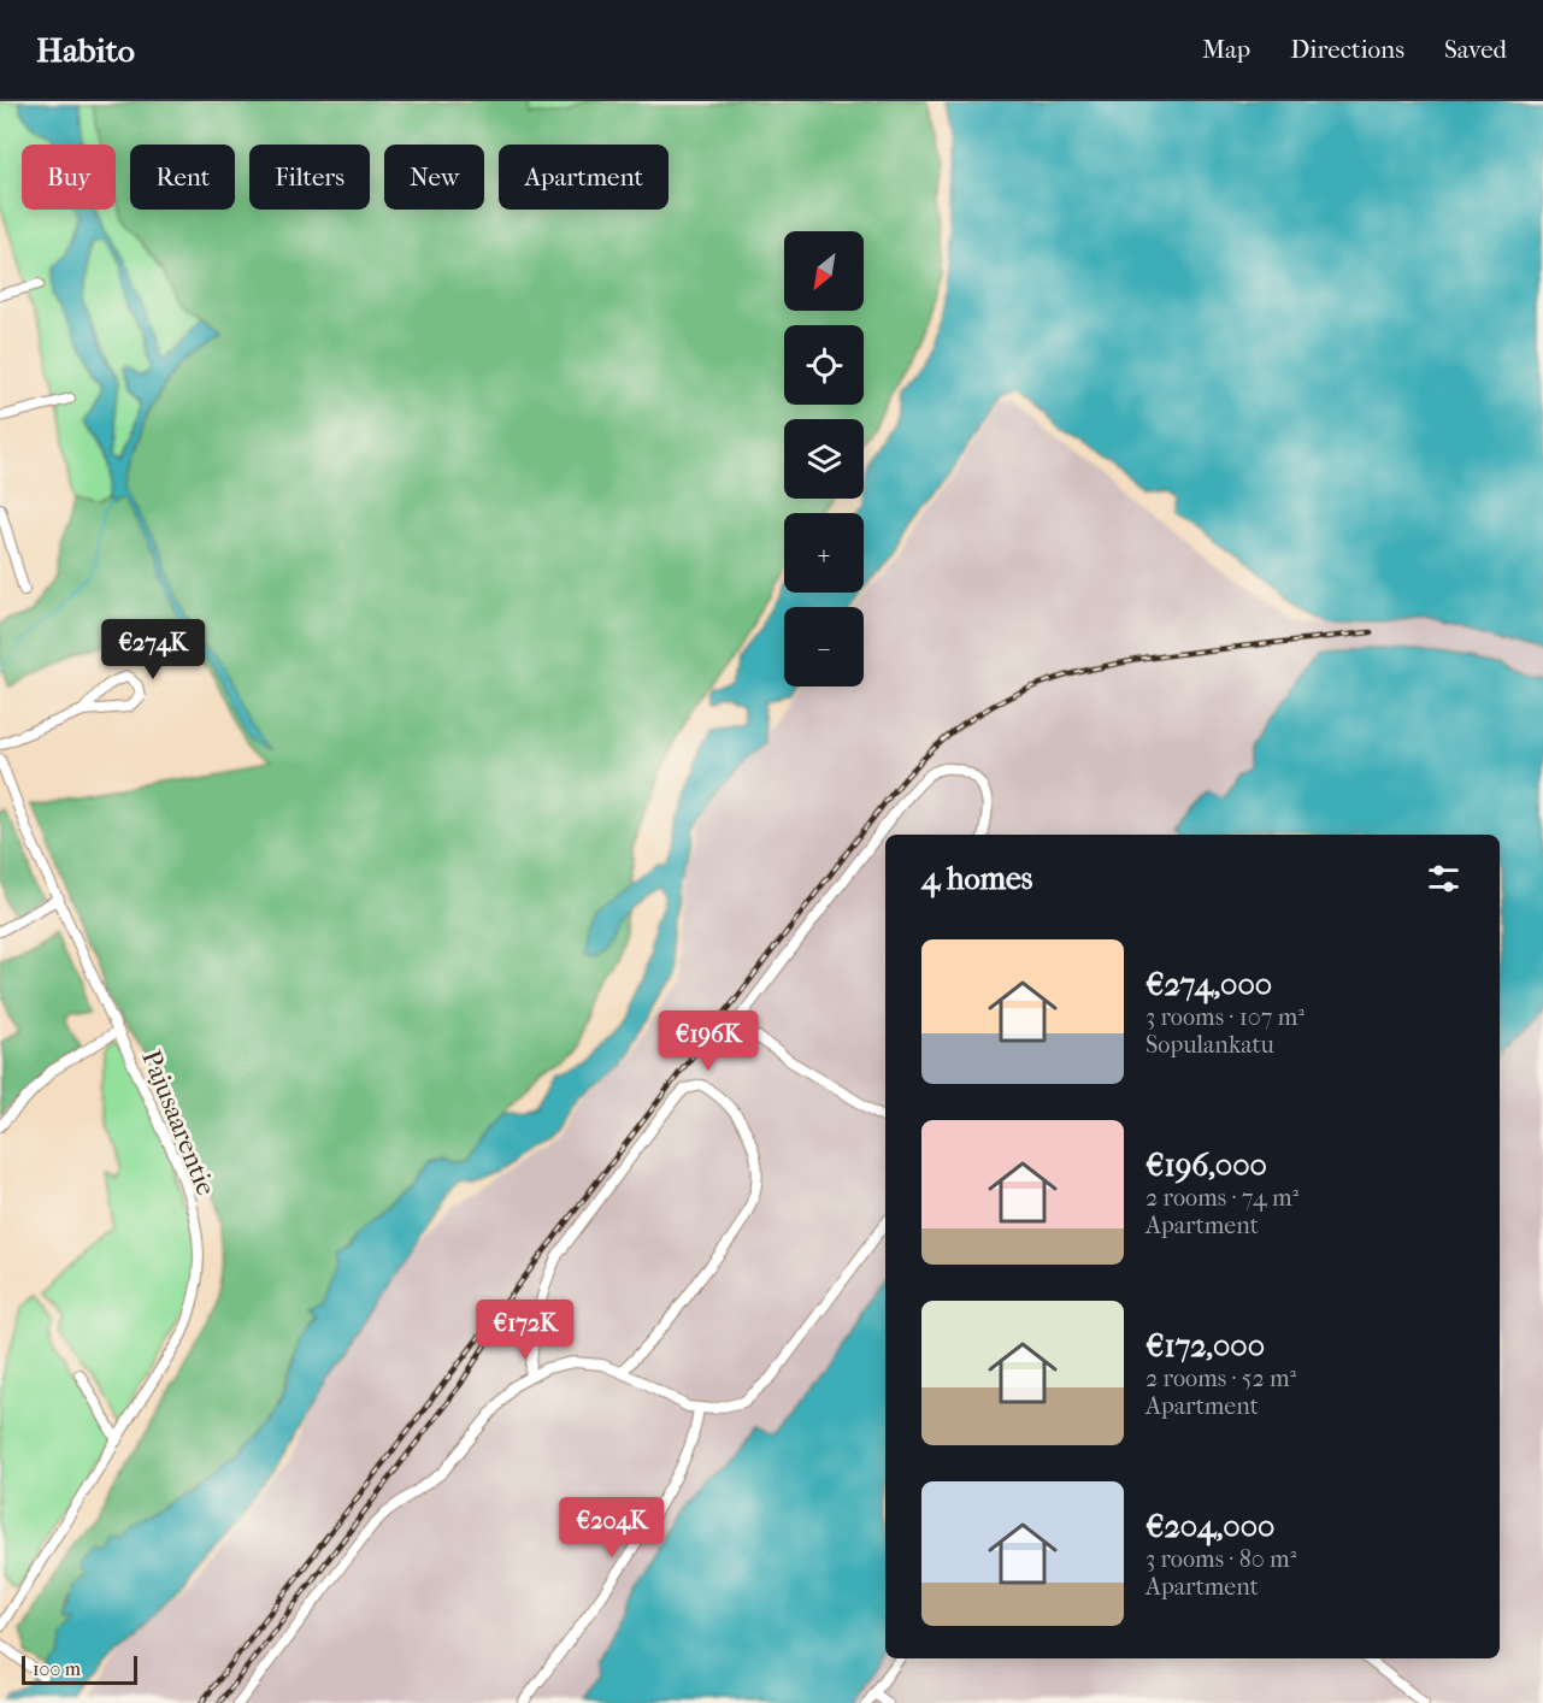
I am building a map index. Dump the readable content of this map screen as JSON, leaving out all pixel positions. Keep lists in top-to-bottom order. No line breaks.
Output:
{"streets":{"street":["Pajusaarentie"]},"scale_bar":"100 m","north":"bottom left","page":{"header":"Habito","nav":["Map","Directions","Saved"],"chip":["Buy","Rent","Filters","New","Apartment"],"map_buttons":["+","−"],"price":["€274K","€196K","€172K","€204K"],"heading":"4 homes","list":[{"name":"€274,000","note":"3 rooms · 107 m² · Sopulankatu"},{"name":"€196,000","note":"2 rooms · 74 m² · Apartment"},{"name":"€172,000","note":"2 rooms · 52 m² · Apartment"},{"name":"€204,000","note":"3 rooms · 80 m² · Apartment"}],"scale":"100 m"}}
